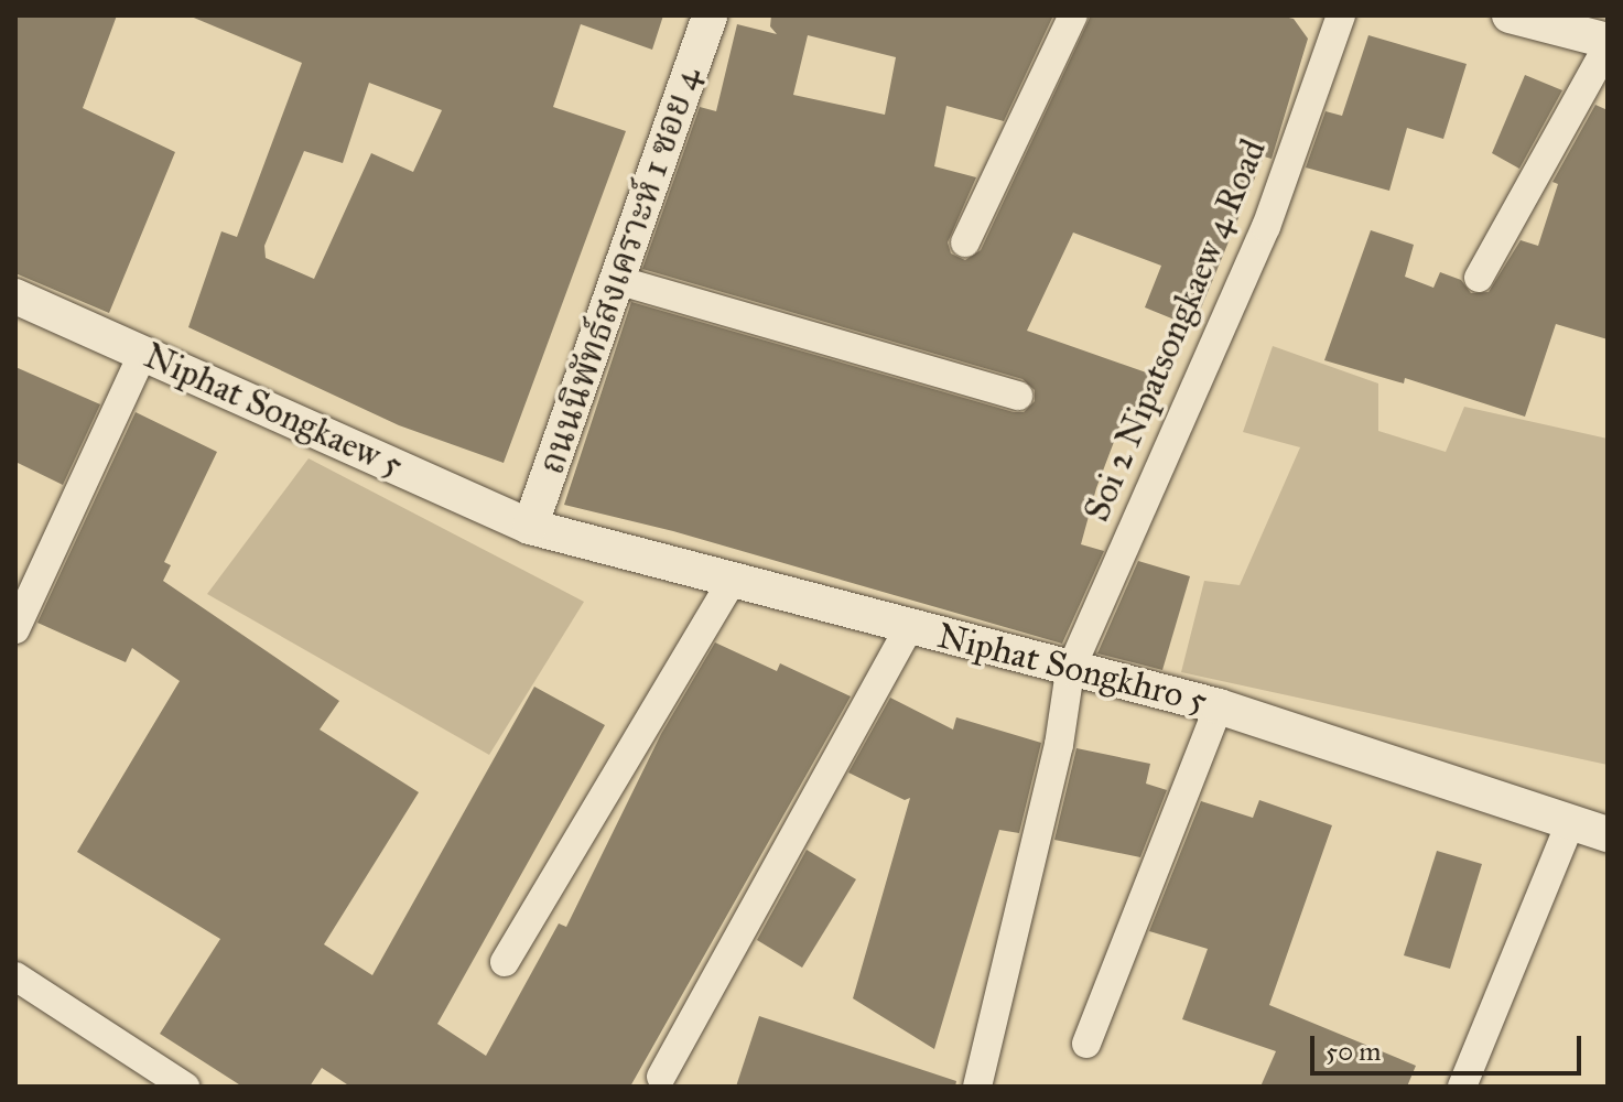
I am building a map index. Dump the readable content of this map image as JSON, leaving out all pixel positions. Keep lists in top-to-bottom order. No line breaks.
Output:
{"streets":{"street":["ถนนนิพัทธ์สงเคราะห์ 1 ซอย 4","Soi 2 Nipatsongkaew 4 Road","Niphat Songkaew 5","Niphat Songkhro 5"]},"crossings":[["ถนนนิพัทธ์สงเคราะห์ 1 ซอย 4","Niphat Songkaew 5"],["ถนนนิพัทธ์สงเคราะห์ 1 ซอย 4","Niphat Songkhro 5"],["Soi 2 Nipatsongkaew 4 Road","Niphat Songkhro 5"],["Niphat Songkaew 5","Niphat Songkhro 5"]],"scale_bar":"50 m"}
